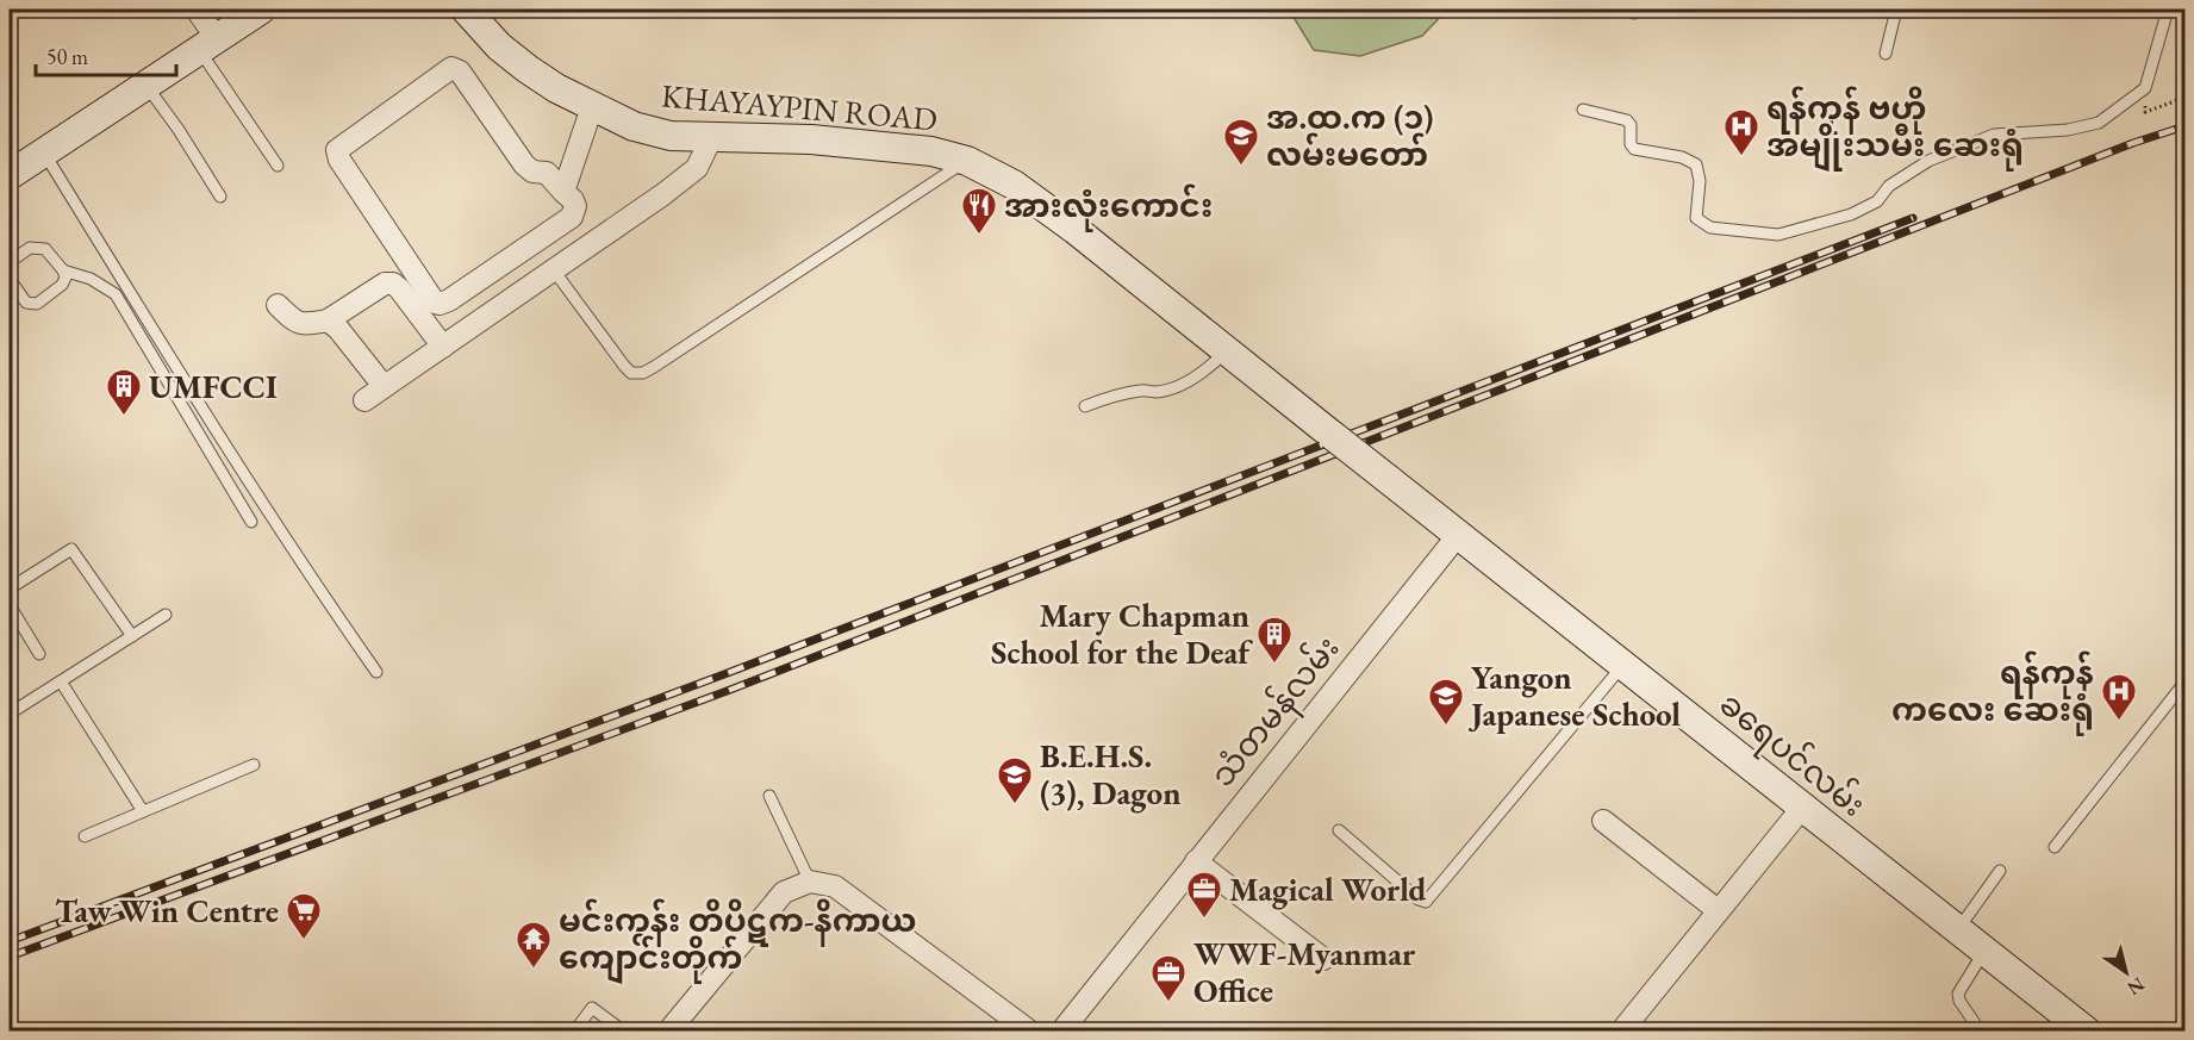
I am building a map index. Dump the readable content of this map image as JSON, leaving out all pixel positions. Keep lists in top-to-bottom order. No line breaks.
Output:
{"streets":{"street":["KHAYAYPIN ROAD","သံတမန်လမ်း","ခရေပင်လမ်း"]},"crossings":[["KHAYAYPIN ROAD","ခရေပင်လမ်း"],["သံတမန်လမ်း","ခရေပင်လမ်း"]],"places":{"hospital":["ရန်ကုန် ဗဟို အမျိုးသမီး ဆေးရုံ","ရန်ကုန် ကလေး ဆေးရုံ"],"school or university":["အ.ထ.က (၁) လမ်းမတော်","Yangon Japanese School","B.E.H.S. (3), Dagon"],"restaurant":["အားလုံးကောင်း"],"building":["UMFCCI","Mary Chapman School for the Deaf"],"office":["Magical World","WWF-Myanmar Office"],"supermarket":["Taw Win Centre"],"temple":["မင်းကွန်း တိပိဋက-နိကာယ ကျောင်းတိုက်"]},"scale_bar":"50 m","north":"bottom right"}
